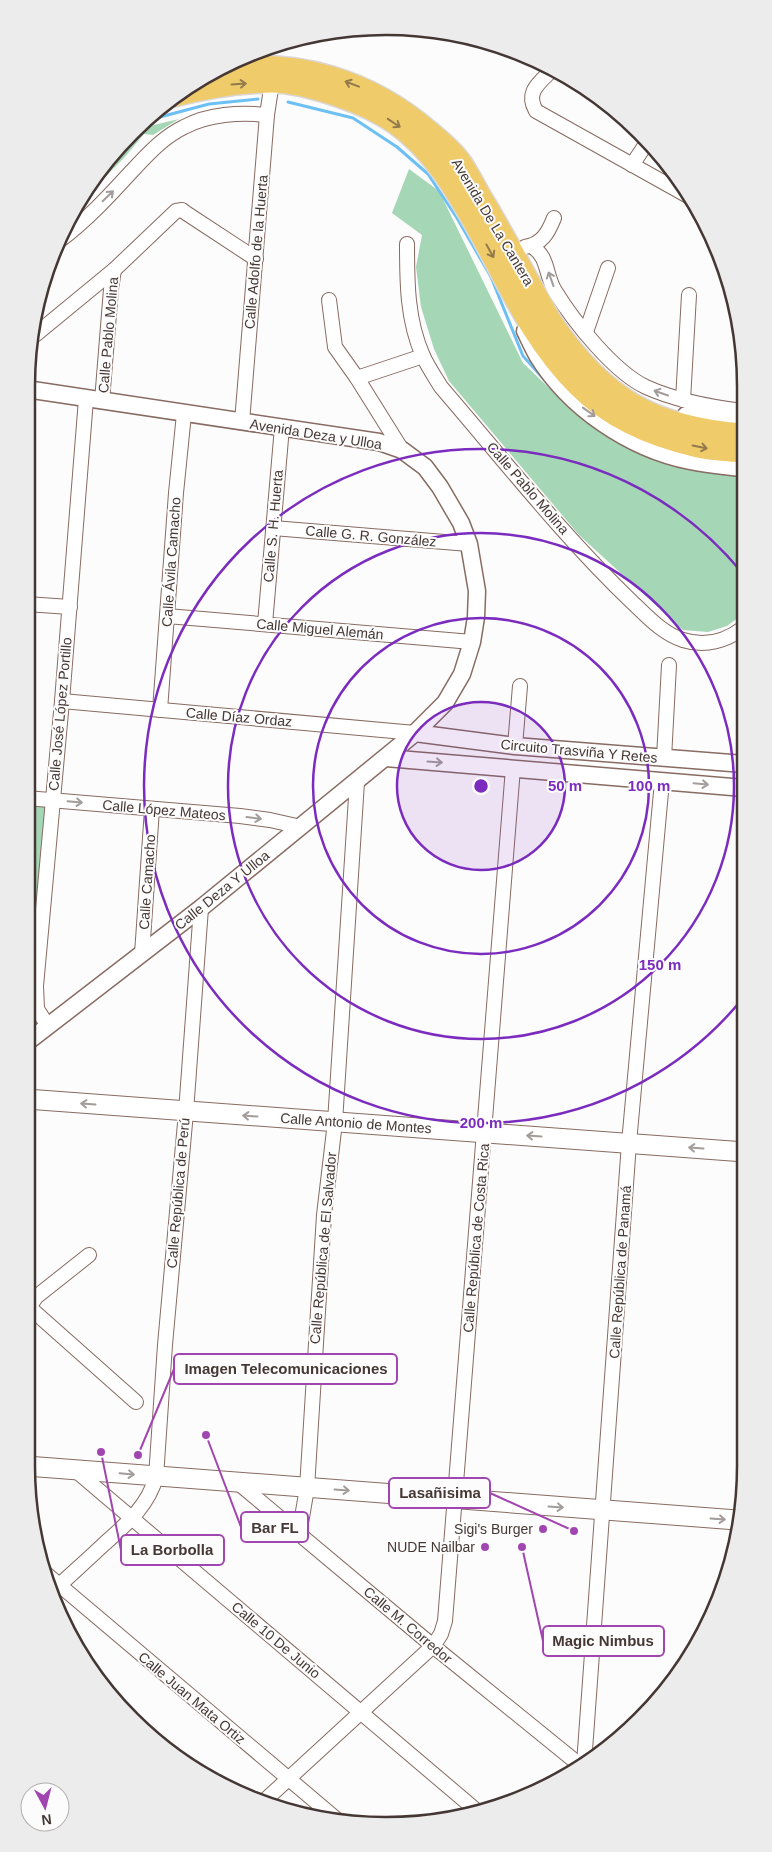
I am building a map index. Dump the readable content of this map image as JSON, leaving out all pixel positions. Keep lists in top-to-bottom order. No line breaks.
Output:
{"streets":{"main road":["Avenida De La Cantera","Calle Antonio de Montes"],"street":["Calle Adolfo de la Huerta","Calle Pablo Molina","Avenida Deza y Ulloa","Calle S. H. Huerta","Calle G. R. González","Calle Ávila Camacho","Calle Miguel Alemán","Calle José López Portillo","Calle Díaz Ordaz","Circuito Trasviña Y Retes","Calle López Mateos","Calle Camacho","Calle Deza Y Ulloa","Calle República de Perú","Calle República de Costa Rica","Calle República de El Salvador","Calle República de Panamá","Calle M. Corredor","Calle 10 De Junio","Calle Juan Mata Ortiz"]},"crossings":[["Avenida De La Cantera","Calle Adolfo de la Huerta"],["Calle Adolfo de la Huerta","Avenida Deza y Ulloa"],["Calle Pablo Molina","Avenida Deza y Ulloa"],["Calle Pablo Molina","Calle José López Portillo"],["Avenida Deza y Ulloa","Calle S. H. Huerta"],["Avenida Deza y Ulloa","Calle G. R. González"],["Avenida Deza y Ulloa","Calle Ávila Camacho"],["Avenida Deza y Ulloa","Calle Miguel Alemán"],["Avenida Deza y Ulloa","Calle José López Portillo"],["Avenida Deza y Ulloa","Calle Díaz Ordaz"],["Avenida Deza y Ulloa","Circuito Trasviña Y Retes"],["Avenida Deza y Ulloa","Calle Deza Y Ulloa"],["Calle S. H. Huerta","Calle G. R. González"],["Calle S. H. Huerta","Calle Miguel Alemán"],["Calle Ávila Camacho","Calle Miguel Alemán"],["Calle Ávila Camacho","Calle Díaz Ordaz"],["Calle José López Portillo","Calle Díaz Ordaz"],["Calle José López Portillo","Calle López Mateos"],["Calle José López Portillo","Calle Deza Y Ulloa"],["Calle Díaz Ordaz","Circuito Trasviña Y Retes"],["Calle Díaz Ordaz","Calle Deza Y Ulloa"],["Circuito Trasviña Y Retes","Calle Deza Y Ulloa"],["Circuito Trasviña Y Retes","Calle República de Costa Rica"],["Circuito Trasviña Y Retes","Calle República de Panamá"],["Calle López Mateos","Calle Camacho"],["Calle López Mateos","Calle Deza Y Ulloa"],["Calle Camacho","Calle Deza Y Ulloa"],["Calle Deza Y Ulloa","Calle República de Perú"],["Calle Deza Y Ulloa","Calle República de El Salvador"],["Calle Antonio de Montes","Calle República de Perú"],["Calle Antonio de Montes","Calle República de Costa Rica"],["Calle Antonio de Montes","Calle República de El Salvador"],["Calle Antonio de Montes","Calle República de Panamá"],["Calle República de Perú","Calle 10 De Junio"],["Calle República de Costa Rica","Calle M. Corredor"],["Calle República de El Salvador","Calle M. Corredor"]],"one_way":["Calle López Mateos","Calle Antonio de Montes"],"places":["Bar FL","La Borbolla","Imagen Telecomunicaciones","Sigi's Burger","Lasañisima","NUDE Nailbar","Magic Nimbus"],"north":"bottom","rings":["50 m","100 m","150 m","200 m"]}
